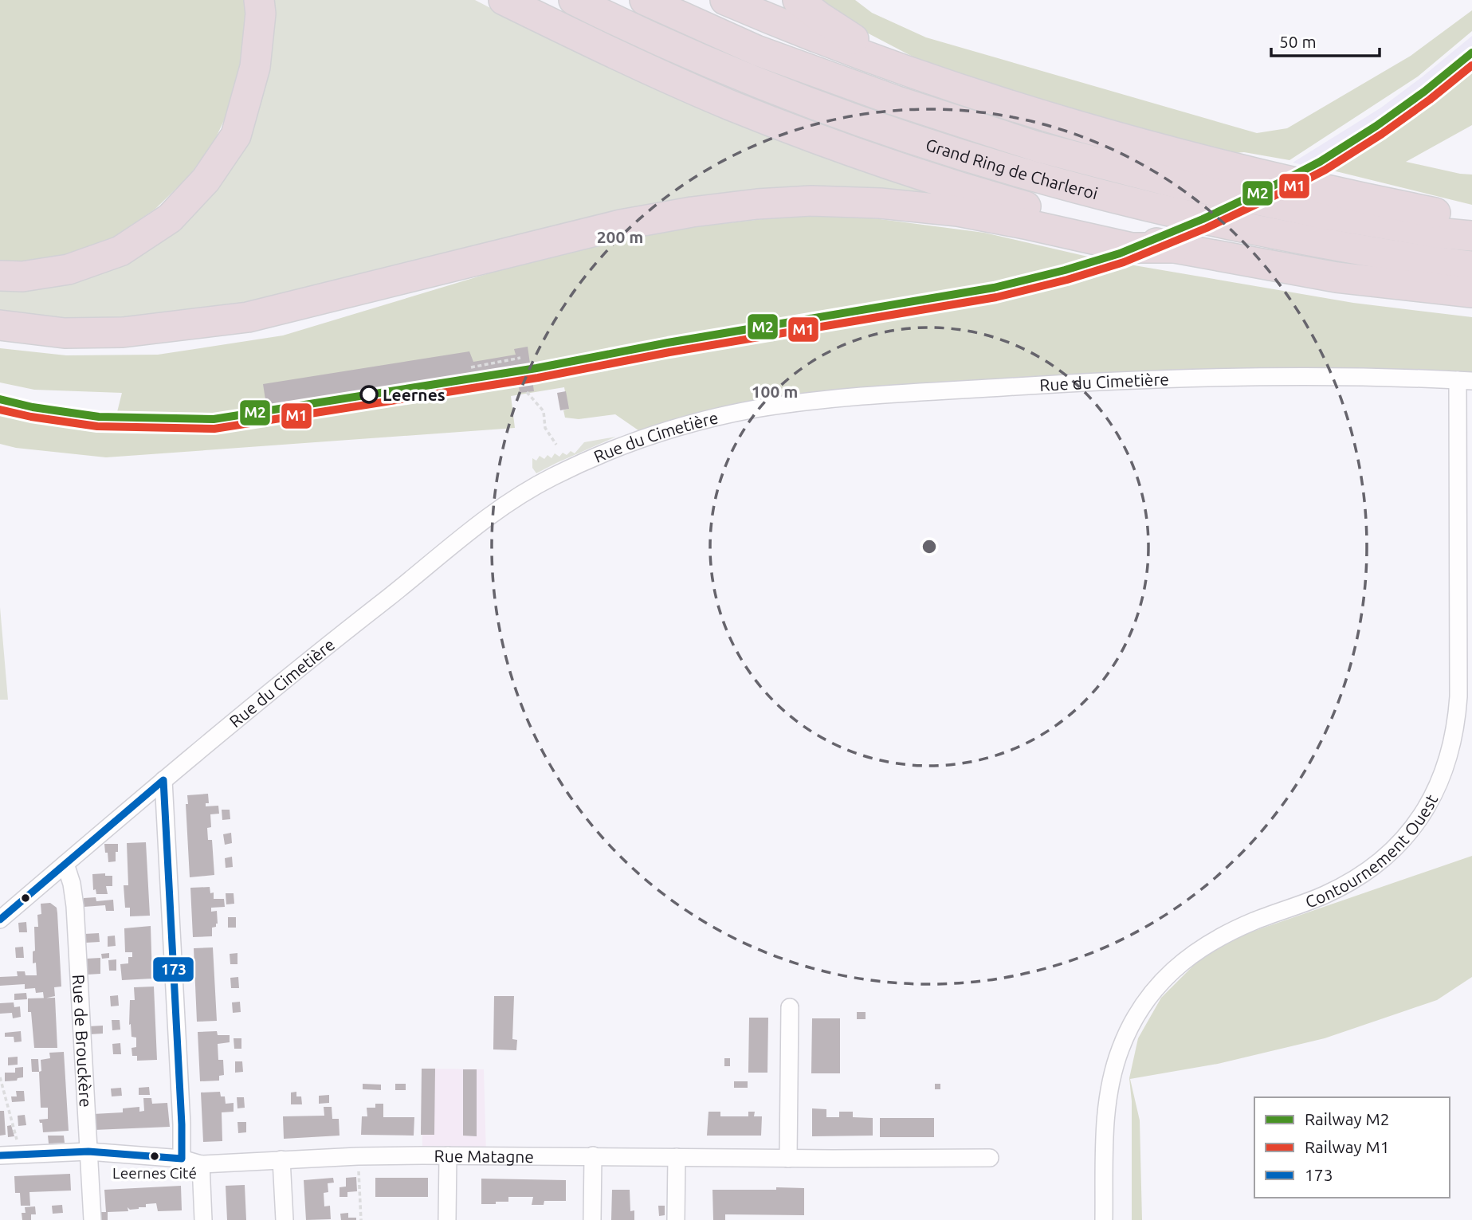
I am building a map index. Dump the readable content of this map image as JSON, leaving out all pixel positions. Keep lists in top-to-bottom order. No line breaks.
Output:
{"streets":{"highway":["Grand Ring de Charleroi"],"street":["Rue du Cimetière","Contournement Ouest","Rue de Brouckère","Rue Matagne"]},"crossings":[["Rue du Cimetière","Contournement Ouest"],["Rue du Cimetière","Rue de Brouckère"],["Rue de Brouckère","Rue Matagne"]],"places":["Leernes","Leernes Cité"],"lines":["rail line M2","rail line M1","transit line 173"],"legend":["Railway M2","Railway M1","173"],"scale_bar":"50 m","rings":["200 m","100 m"]}
